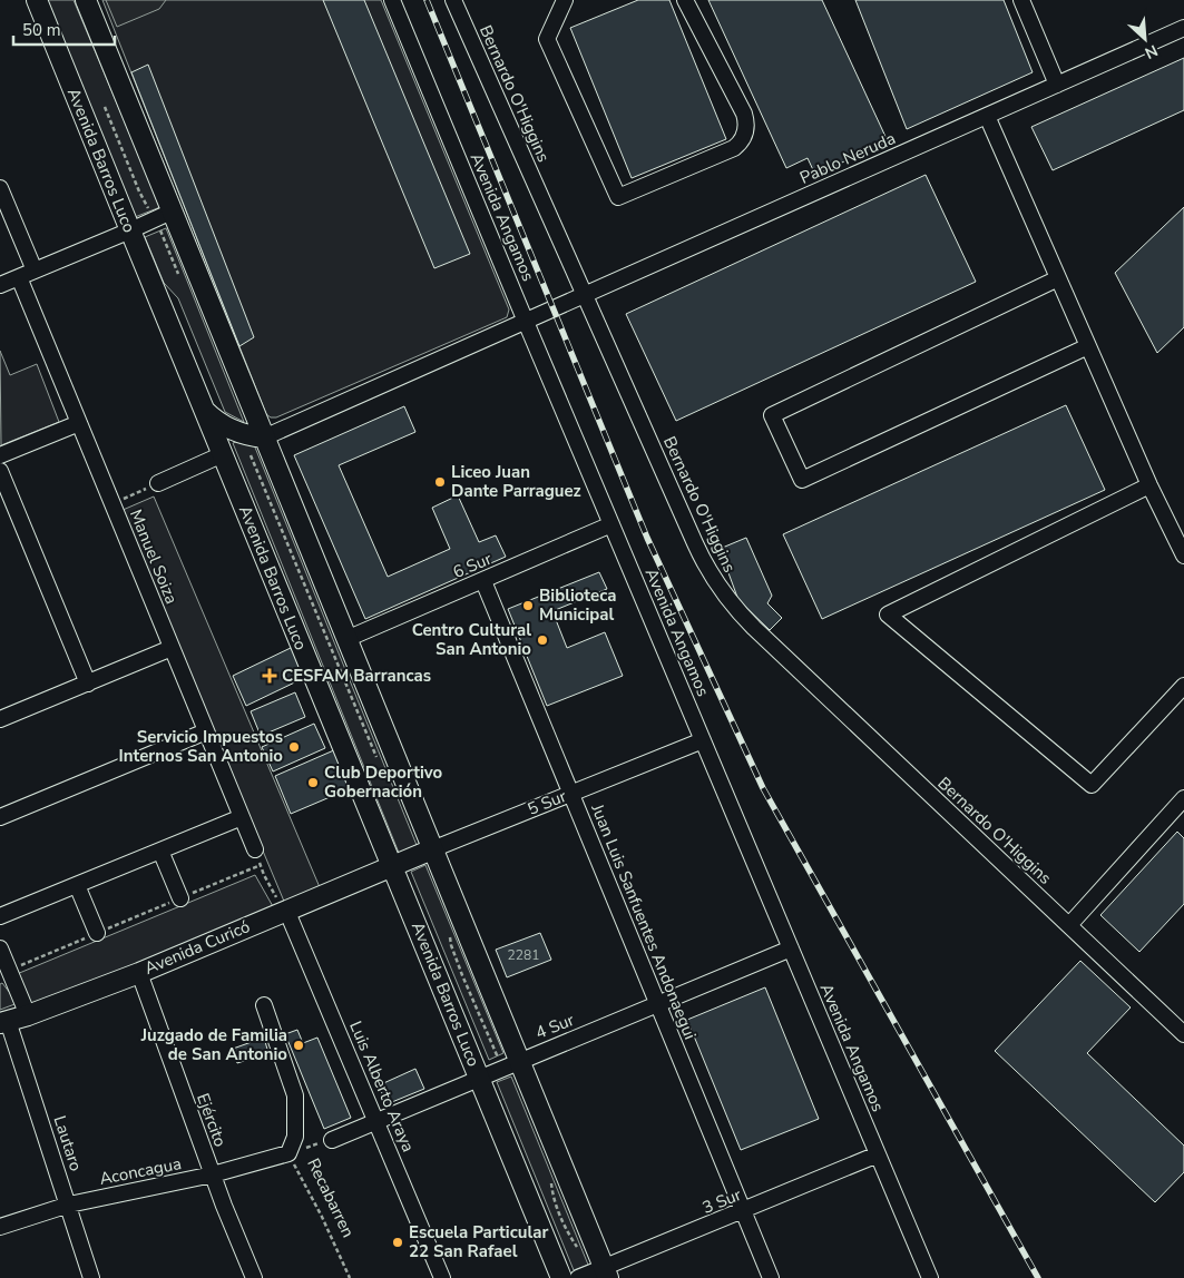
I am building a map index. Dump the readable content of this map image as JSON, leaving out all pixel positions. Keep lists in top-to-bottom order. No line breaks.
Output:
{"streets":{"main road":["Avenida Barros Luco","5 Sur","Avenida Curicó"],"street":["Bernardo O'Higgins","Pablo Neruda","Avenida Angamos","Manuel Soiza","6 Sur","Juan Luis Sanfuentes Andonaegui","4 Sur","Luis Alberto Araya","Ejército","Lautaro","Aconcagua","Recabarren","3 Sur"]},"crossings":[["Bernardo O'Higgins","Pablo Neruda"],["Pablo Neruda","Avenida Angamos"],["Avenida Barros Luco","5 Sur"],["Avenida Barros Luco","Avenida Curicó"],["Avenida Barros Luco","4 Sur"],["Avenida Angamos","6 Sur"],["Avenida Angamos","5 Sur"],["Avenida Angamos","4 Sur"],["Avenida Angamos","3 Sur"],["6 Sur","Juan Luis Sanfuentes Andonaegui"],["5 Sur","Juan Luis Sanfuentes Andonaegui"],["5 Sur","Avenida Curicó"],["Juan Luis Sanfuentes Andonaegui","4 Sur"],["Juan Luis Sanfuentes Andonaegui","3 Sur"],["Avenida Curicó","Luis Alberto Araya"],["Avenida Curicó","Ejército"],["Avenida Curicó","Lautaro"],["4 Sur","Luis Alberto Araya"],["Ejército","Aconcagua"],["Lautaro","Aconcagua"],["Aconcagua","Recabarren"]],"places":{"other":["Liceo Juan Dante Parraguez","Biblioteca Municipal","Centro Cultural San Antonio","Servicio Impuestos Internos San Antonio","Club Deportivo Gobernación","Juzgado de Familia de San Antonio","Escuela Particular 22 San Rafael"],"health":["CESFAM Barrancas"]},"house_numbers":["2281"],"scale_bar":"50 m","north":"bottom right"}
